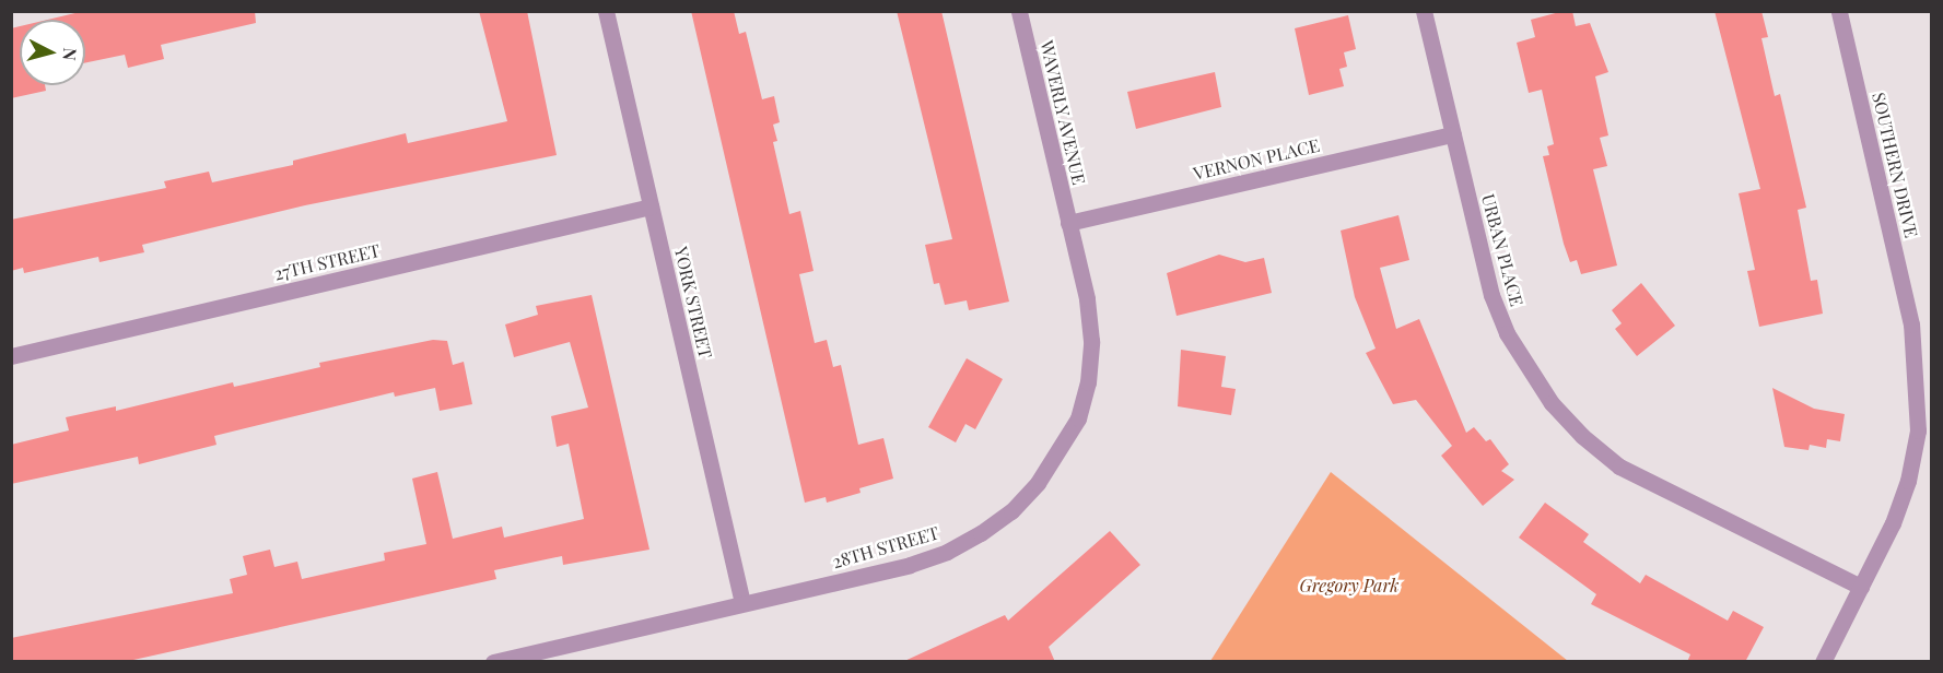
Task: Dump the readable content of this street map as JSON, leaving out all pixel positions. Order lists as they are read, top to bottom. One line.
{"streets":{"street":["WAVERLY AVENUE","VERNON PLACE","SOUTHERN DRIVE","URBAN PLACE","27TH STREET","YORK STREET","28TH STREET"]},"crossings":[["WAVERLY AVENUE","VERNON PLACE"],["WAVERLY AVENUE","28TH STREET"],["VERNON PLACE","URBAN PLACE"],["VERNON PLACE","28TH STREET"],["SOUTHERN DRIVE","URBAN PLACE"],["27TH STREET","YORK STREET"],["YORK STREET","28TH STREET"]],"parks":["Gregory Park"],"north":"right"}
